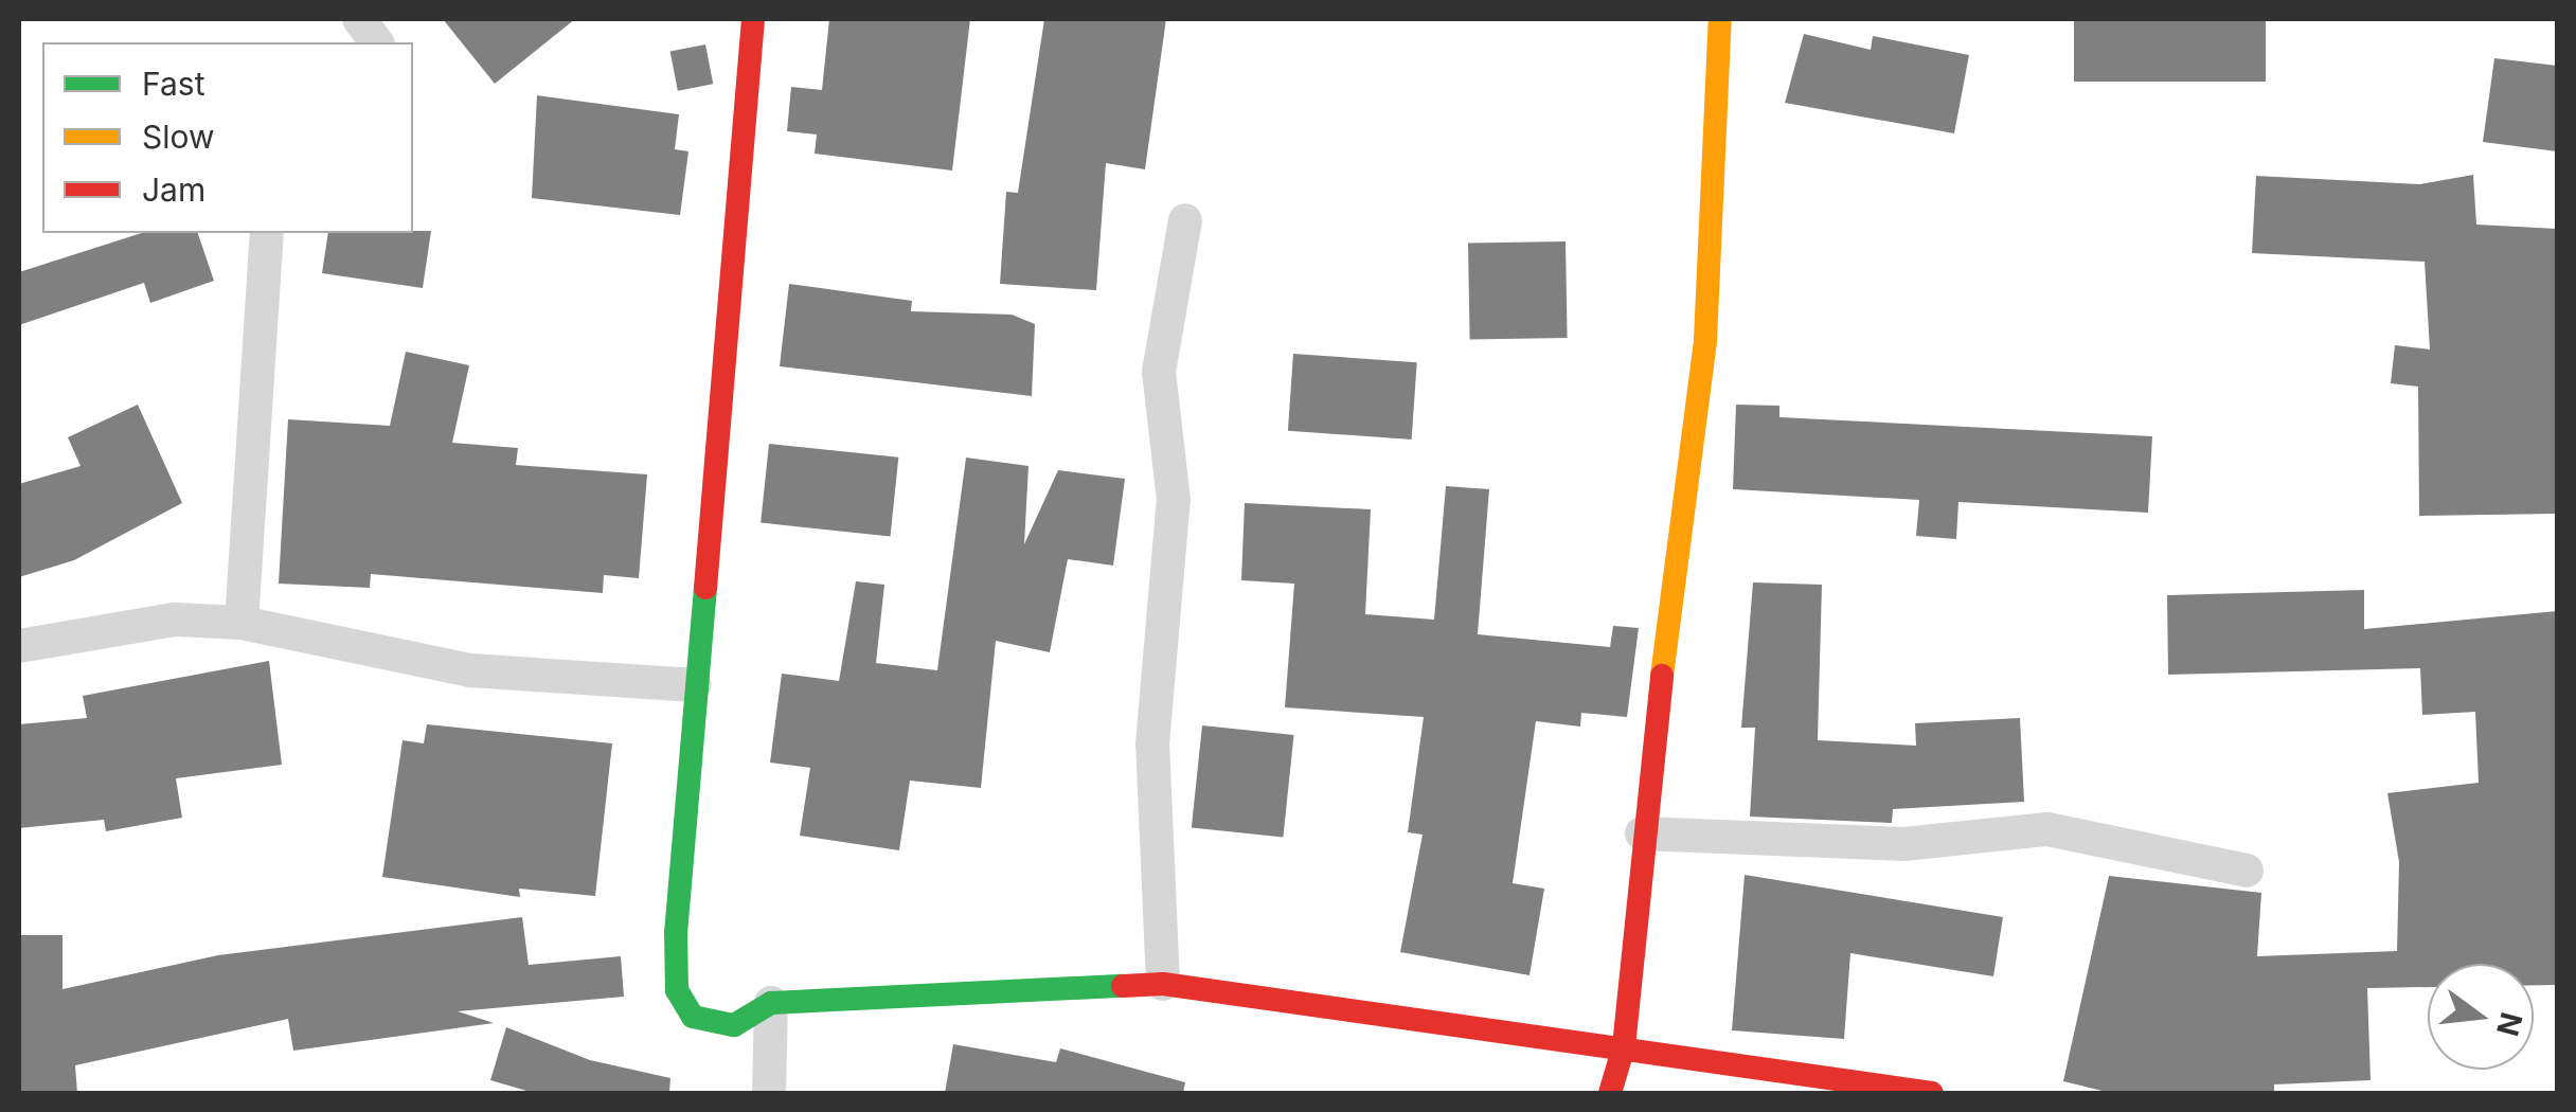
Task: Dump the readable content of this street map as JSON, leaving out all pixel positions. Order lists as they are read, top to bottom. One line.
{"legend":["Fast","Slow","Jam"],"north":"right"}
